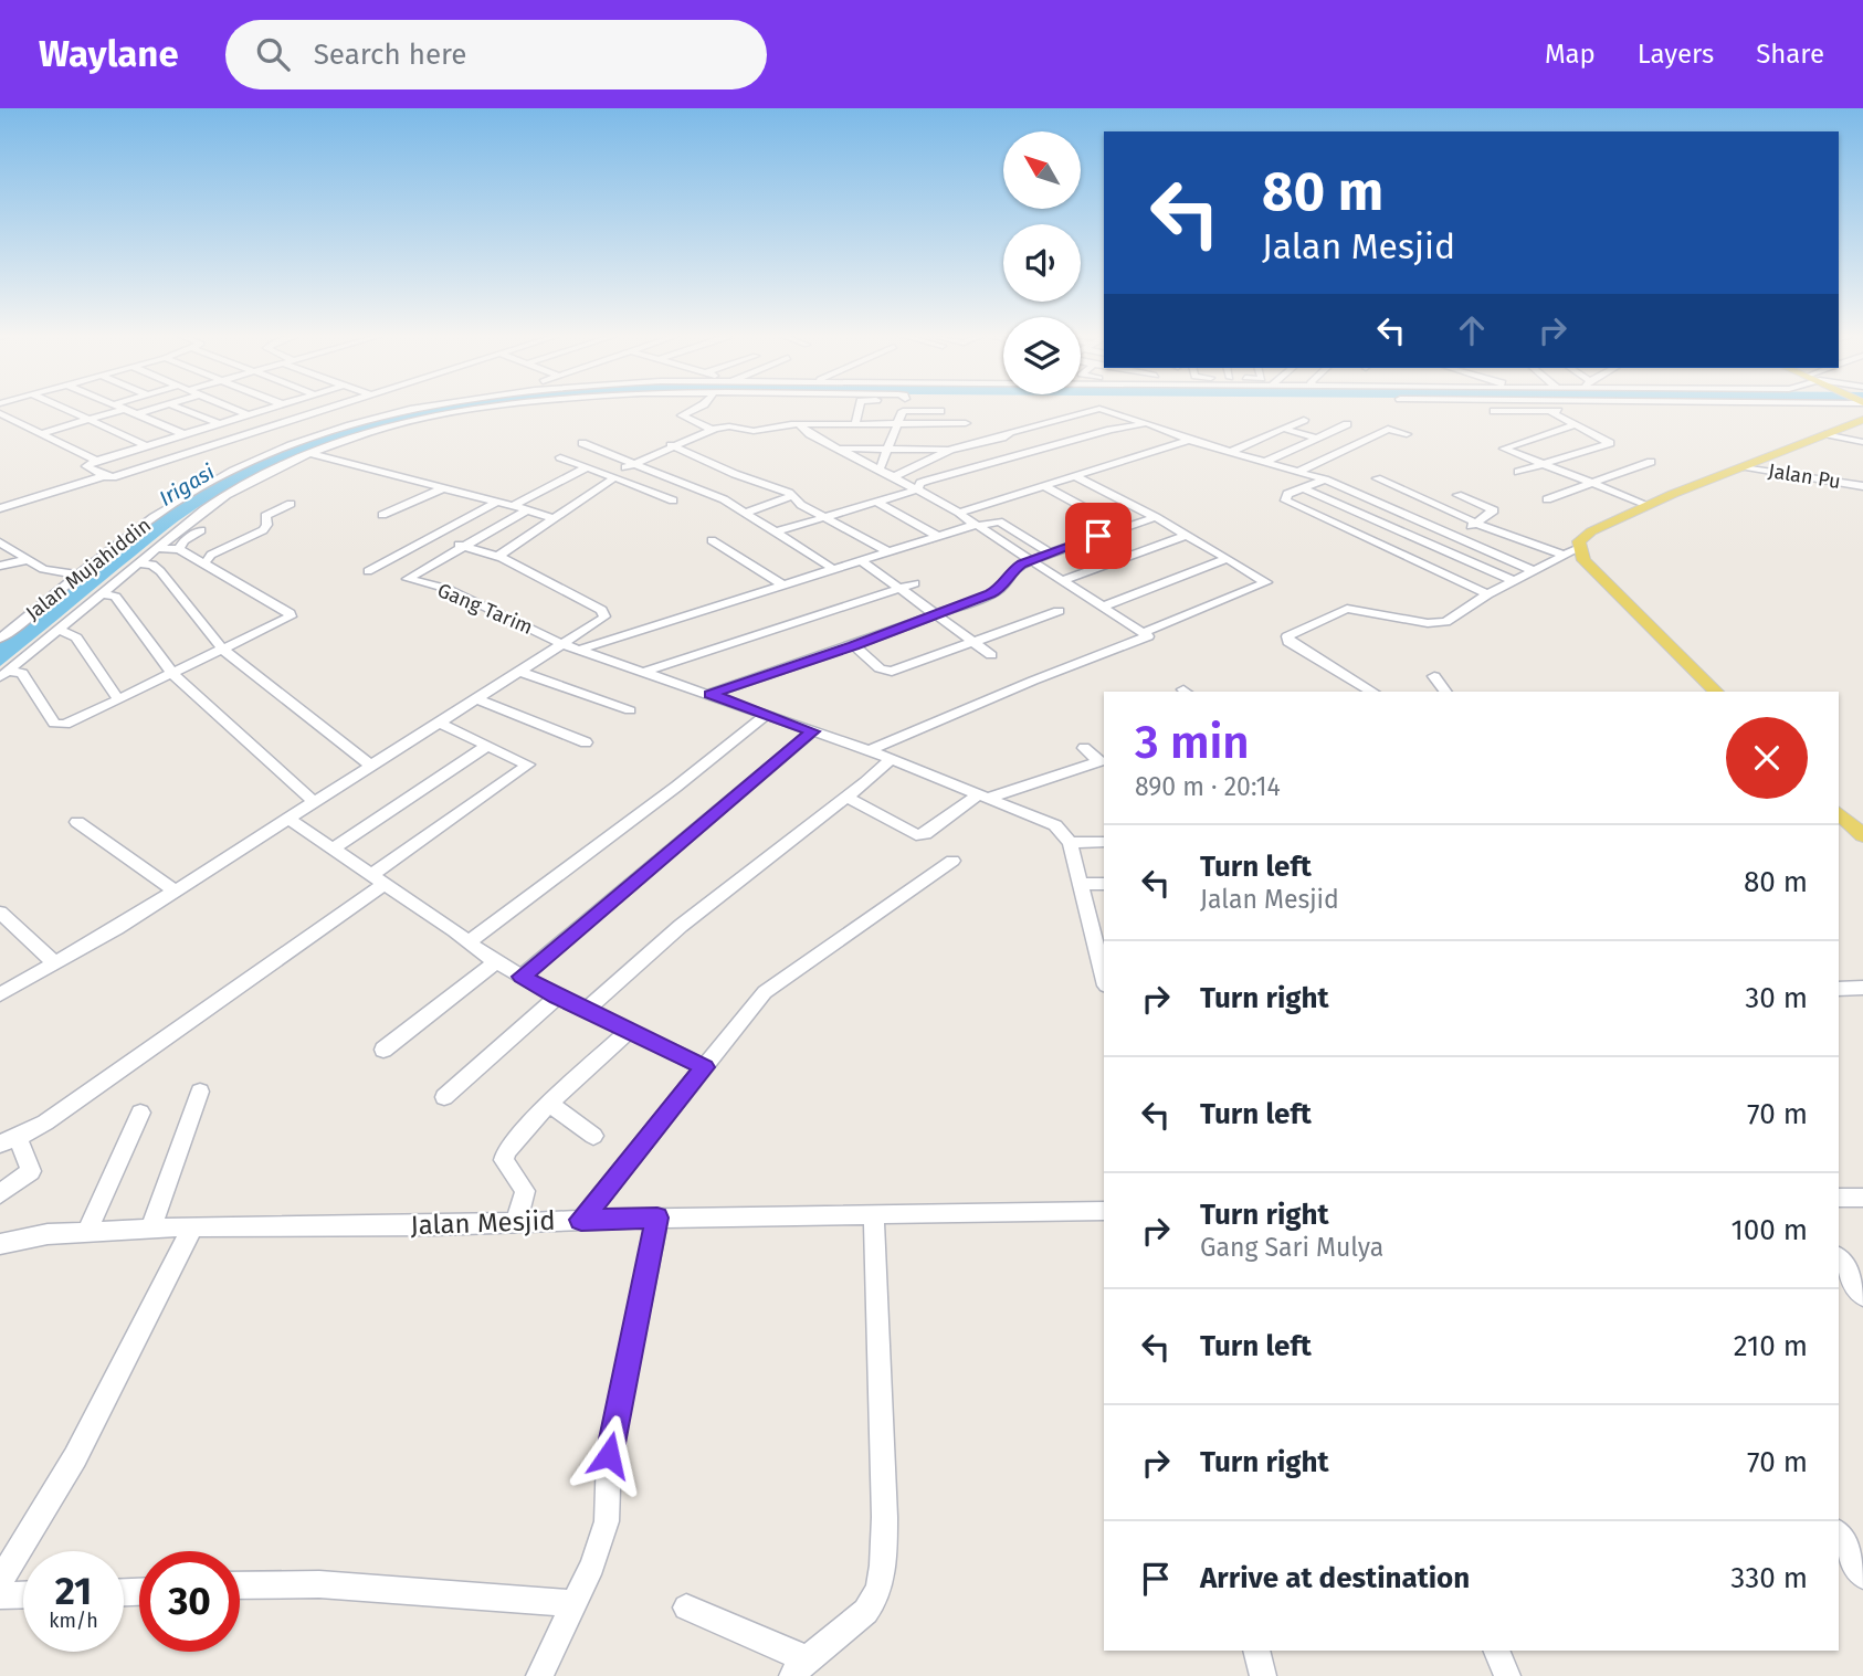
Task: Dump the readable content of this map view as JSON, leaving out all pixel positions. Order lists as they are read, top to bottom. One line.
{"streets":{"street":["Jalan Pu","Jalan Mujahiddin","Gang Tarim","Jalan Mesjid"]},"water":["Irigasi"],"north":"top left","page":{"header":"Waylane","search":"Search here","nav":["Map","Layers","Share"],"turn":["80 m","Jalan Mesjid"],"heading":["3 min","890 m · 20:14"],"list":[{"name":"Turn left","note":"Jalan Mesjid","value":"80 m"},{"name":"Turn right","value":"30 m"},{"name":"Turn left","value":"70 m"},{"name":"Turn right","note":"Gang Sari Mulya","value":"100 m"},{"name":"Turn left","value":"210 m"},{"name":"Turn right","value":"70 m"},{"name":"Arrive at destination","value":"330 m"}],"speed":"21 km/h","limit":"30"}}
